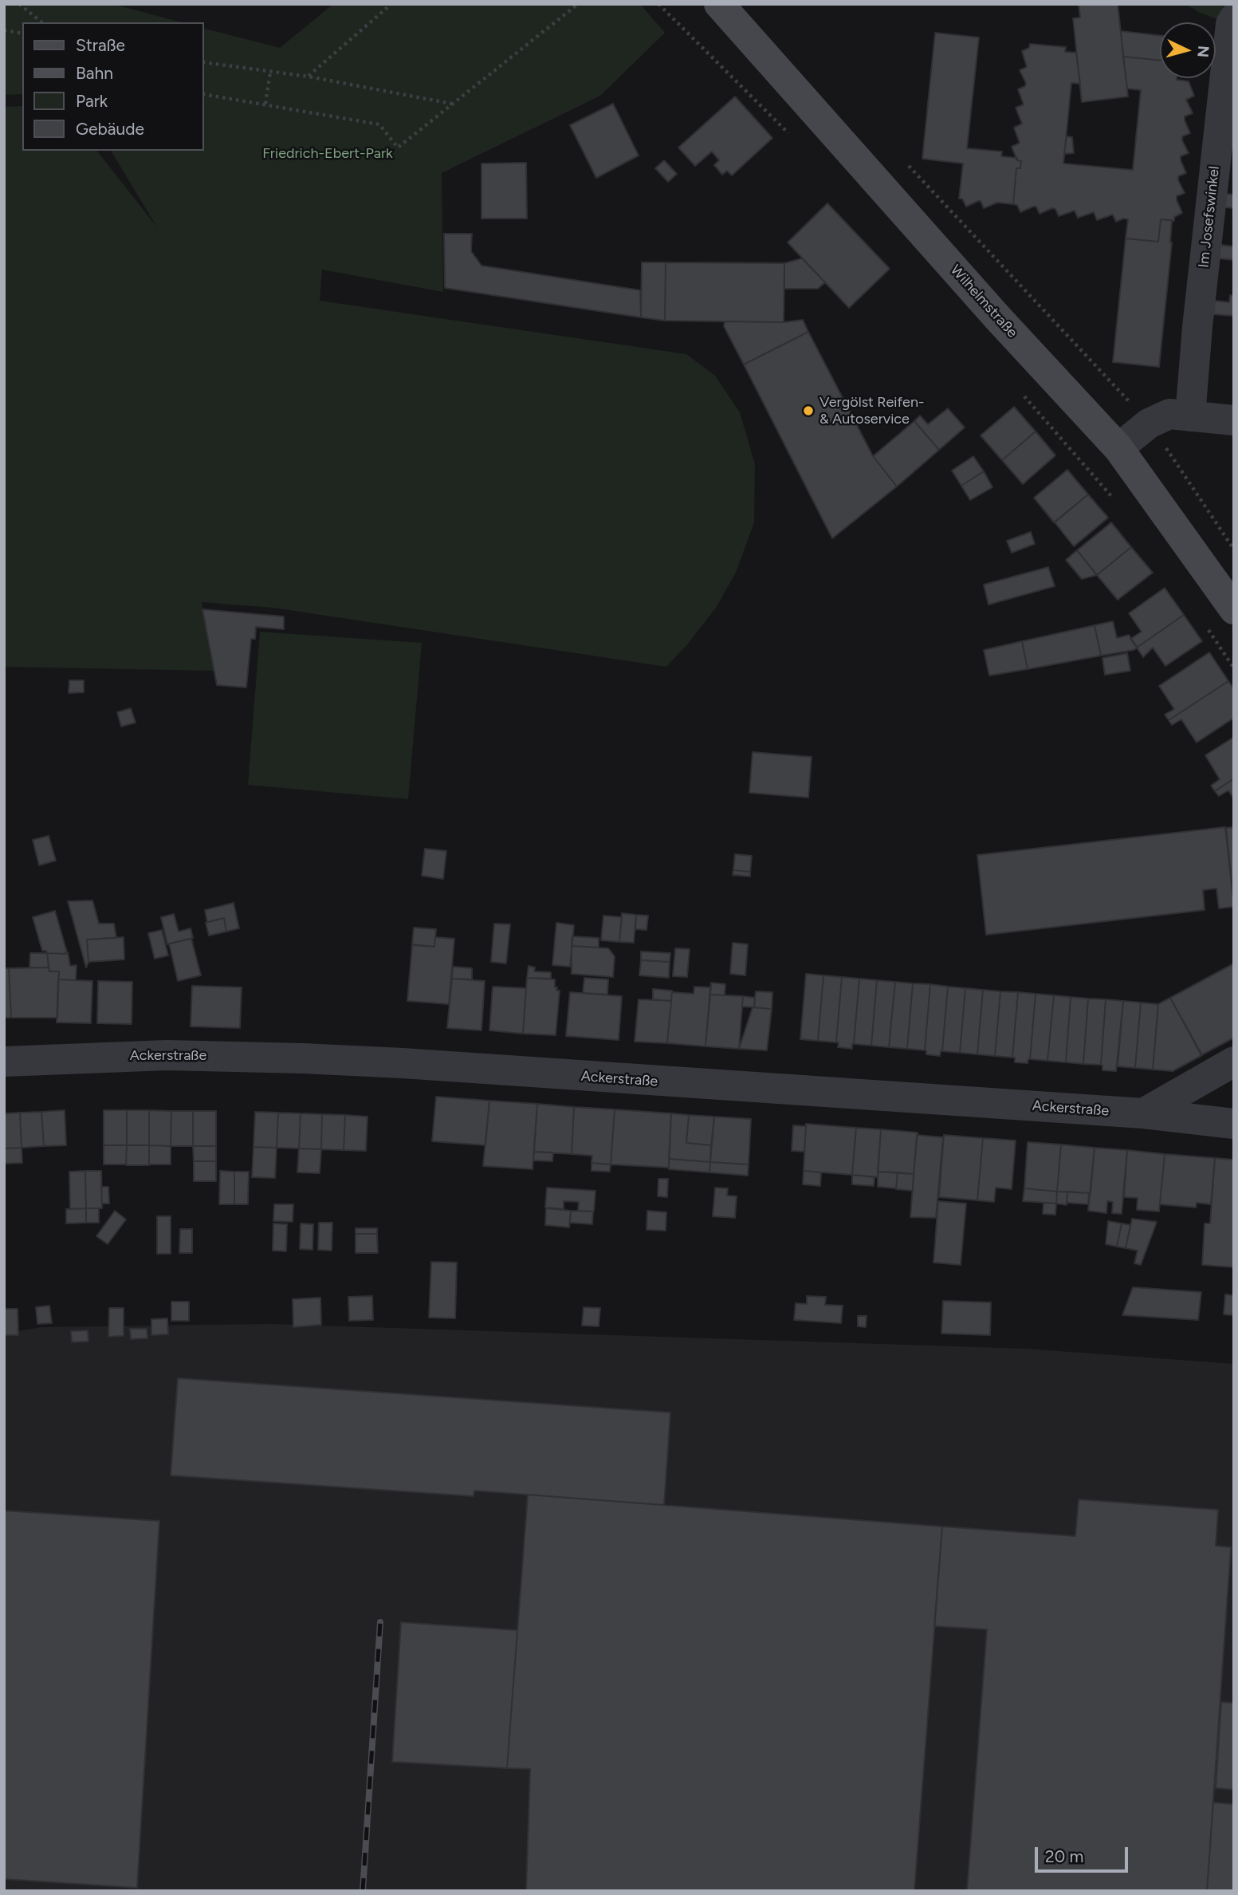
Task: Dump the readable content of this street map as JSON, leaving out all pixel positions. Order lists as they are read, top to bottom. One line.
{"streets":{"main road":["Wilhelmstraße"],"street":["Im Josefswinkel","Ackerstraße"]},"parks":["Friedrich-Ebert-Park"],"places":["Vergölst Reifen- & Autoservice"],"legend":["Straße","Bahn","Park","Gebäude"],"scale_bar":"20 m","north":"right"}
